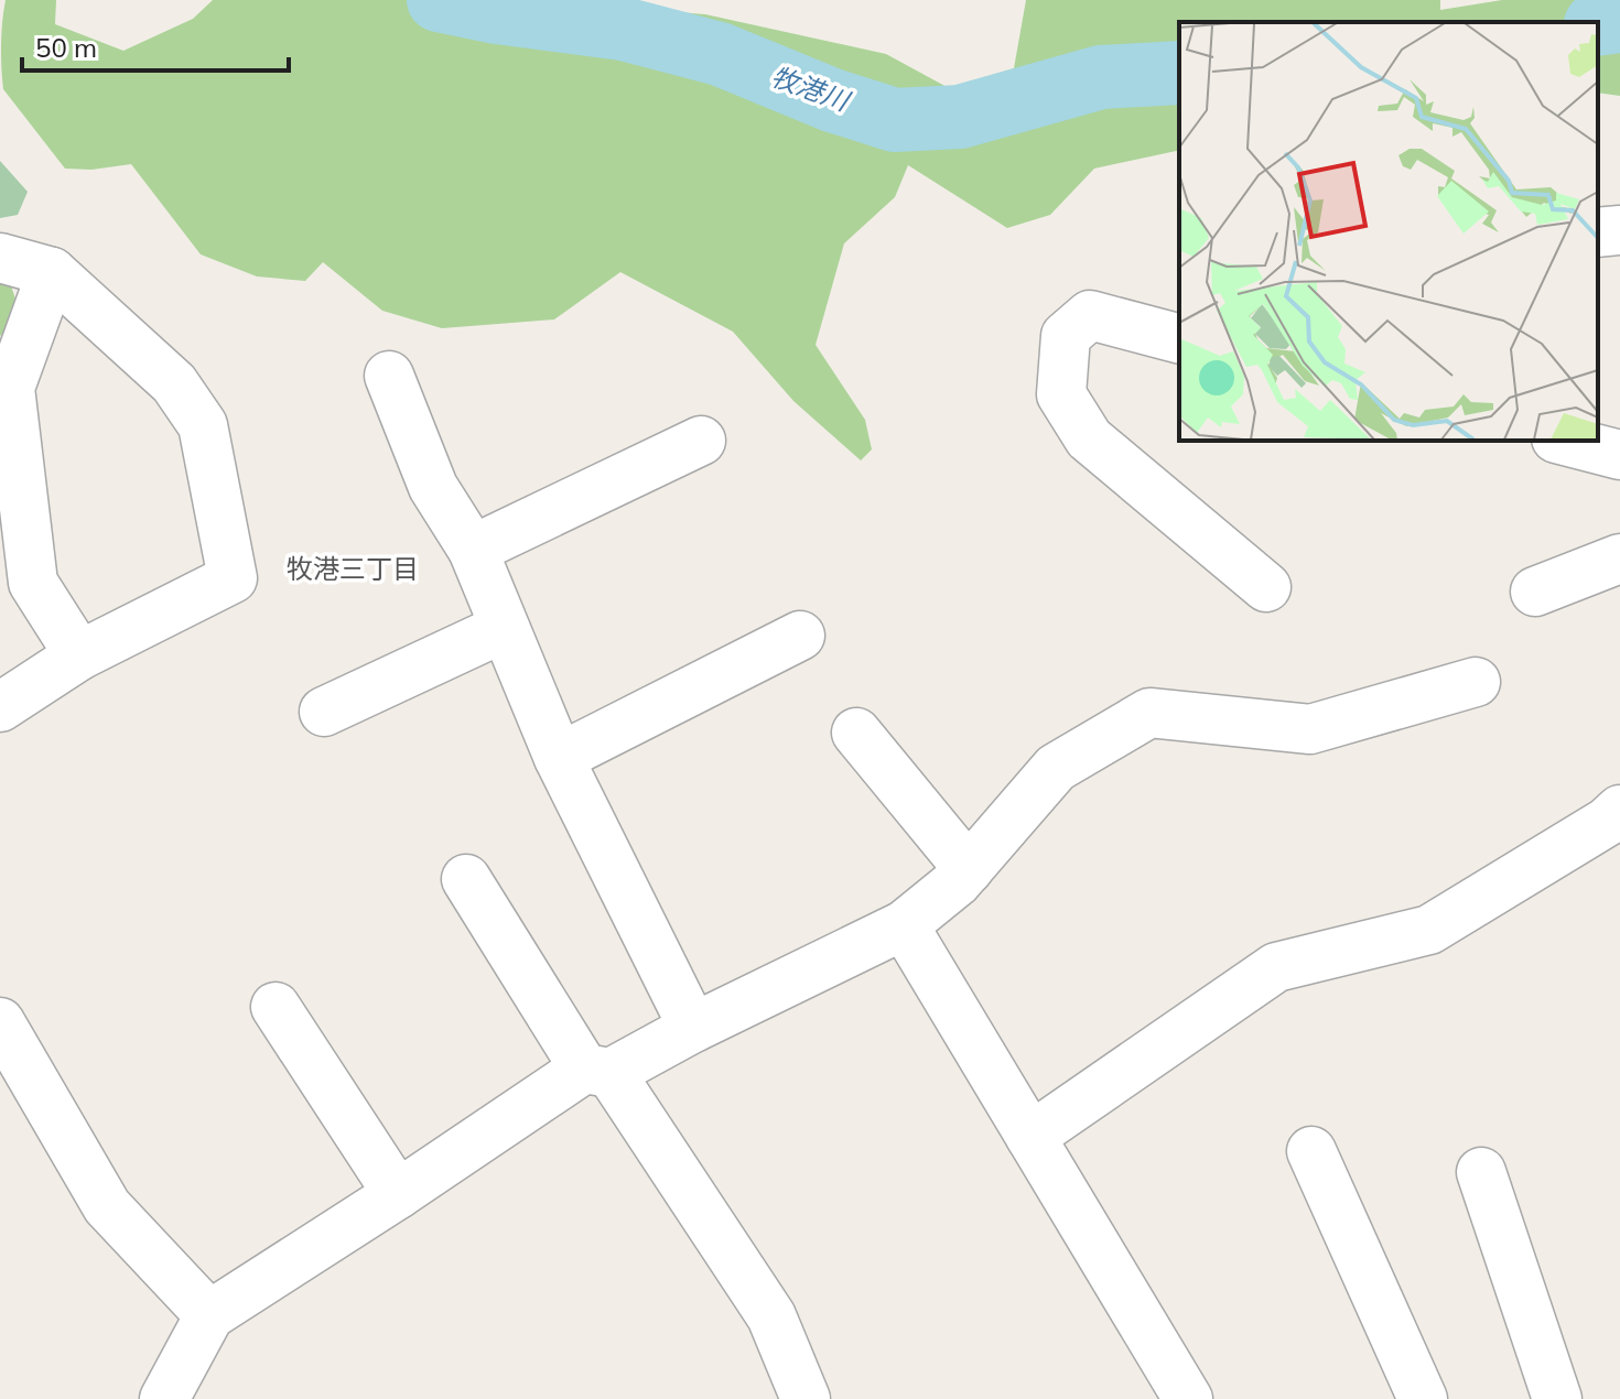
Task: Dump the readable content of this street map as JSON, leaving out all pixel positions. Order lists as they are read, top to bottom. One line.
{"districts":["牧港三丁目"],"water":["牧港川"],"scale_bar":"50 m"}
